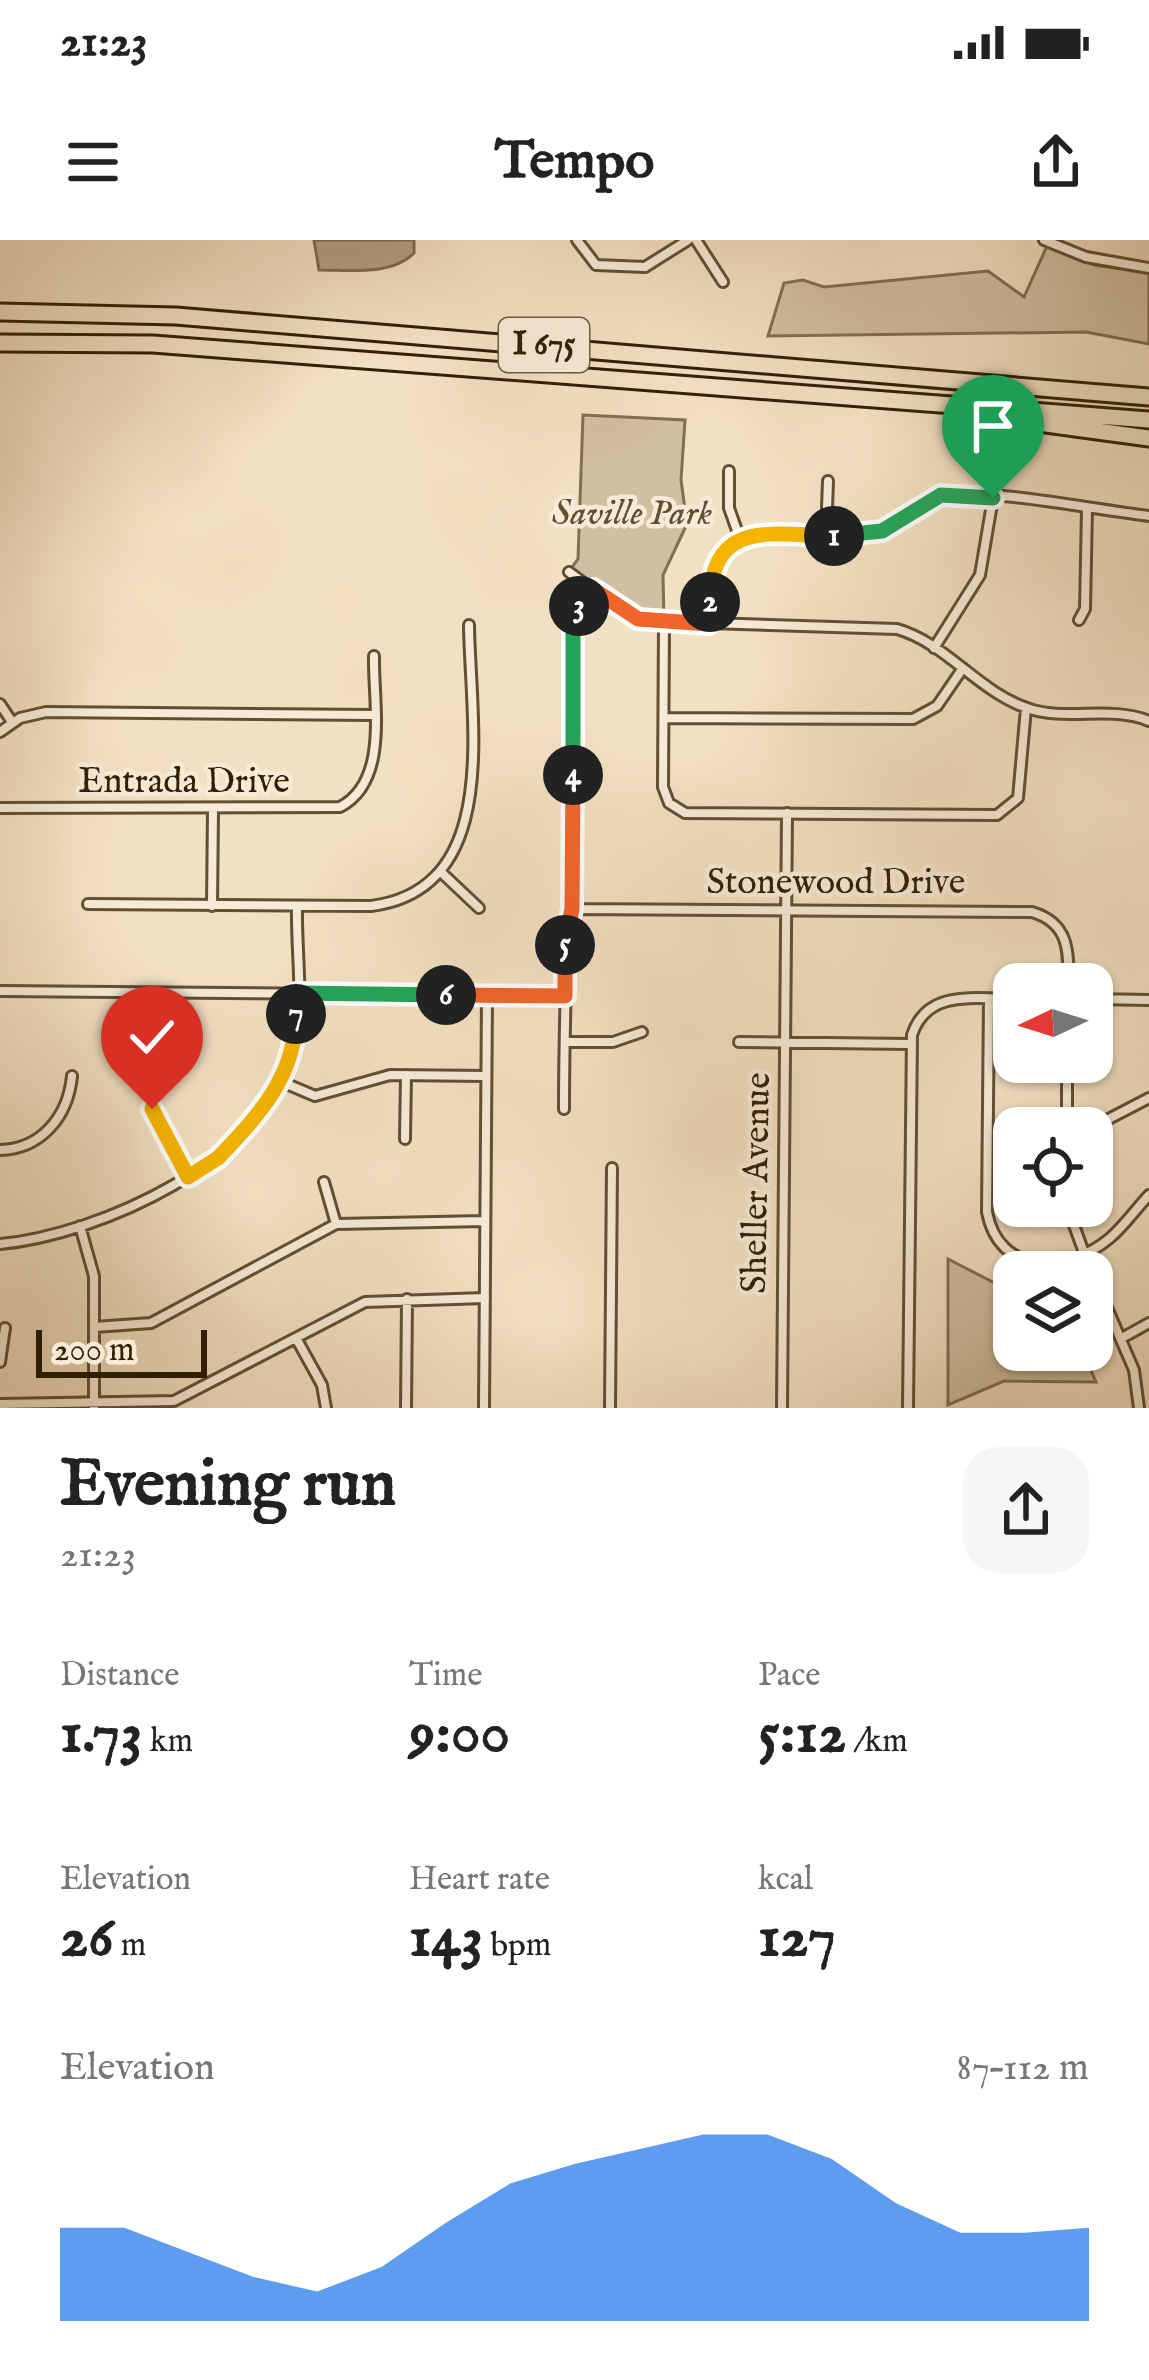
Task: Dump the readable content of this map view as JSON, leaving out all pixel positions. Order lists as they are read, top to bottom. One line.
{"streets":{"highway":["I 675"],"street":["Entrada Drive","Stonewood Drive","Sheller Avenue"]},"crossings":[["Stonewood Drive","Sheller Avenue"]],"parks":["Saville Park"],"scale_bar":"200 m","north":"left","page":{"status":"21:23","header":"Tempo","pins":["1","2","3","4","5","6","7"],"scale":"200 m","heading":["Evening run","21:23"],"stats":[["Distance","1.73 km"],["Time","9:00"],["Pace","5:12 /km"],["Elevation","26 m"],["Heart rate","143 bpm"],["kcal","127"]],"chart":["Elevation","87–112 m"]}}
